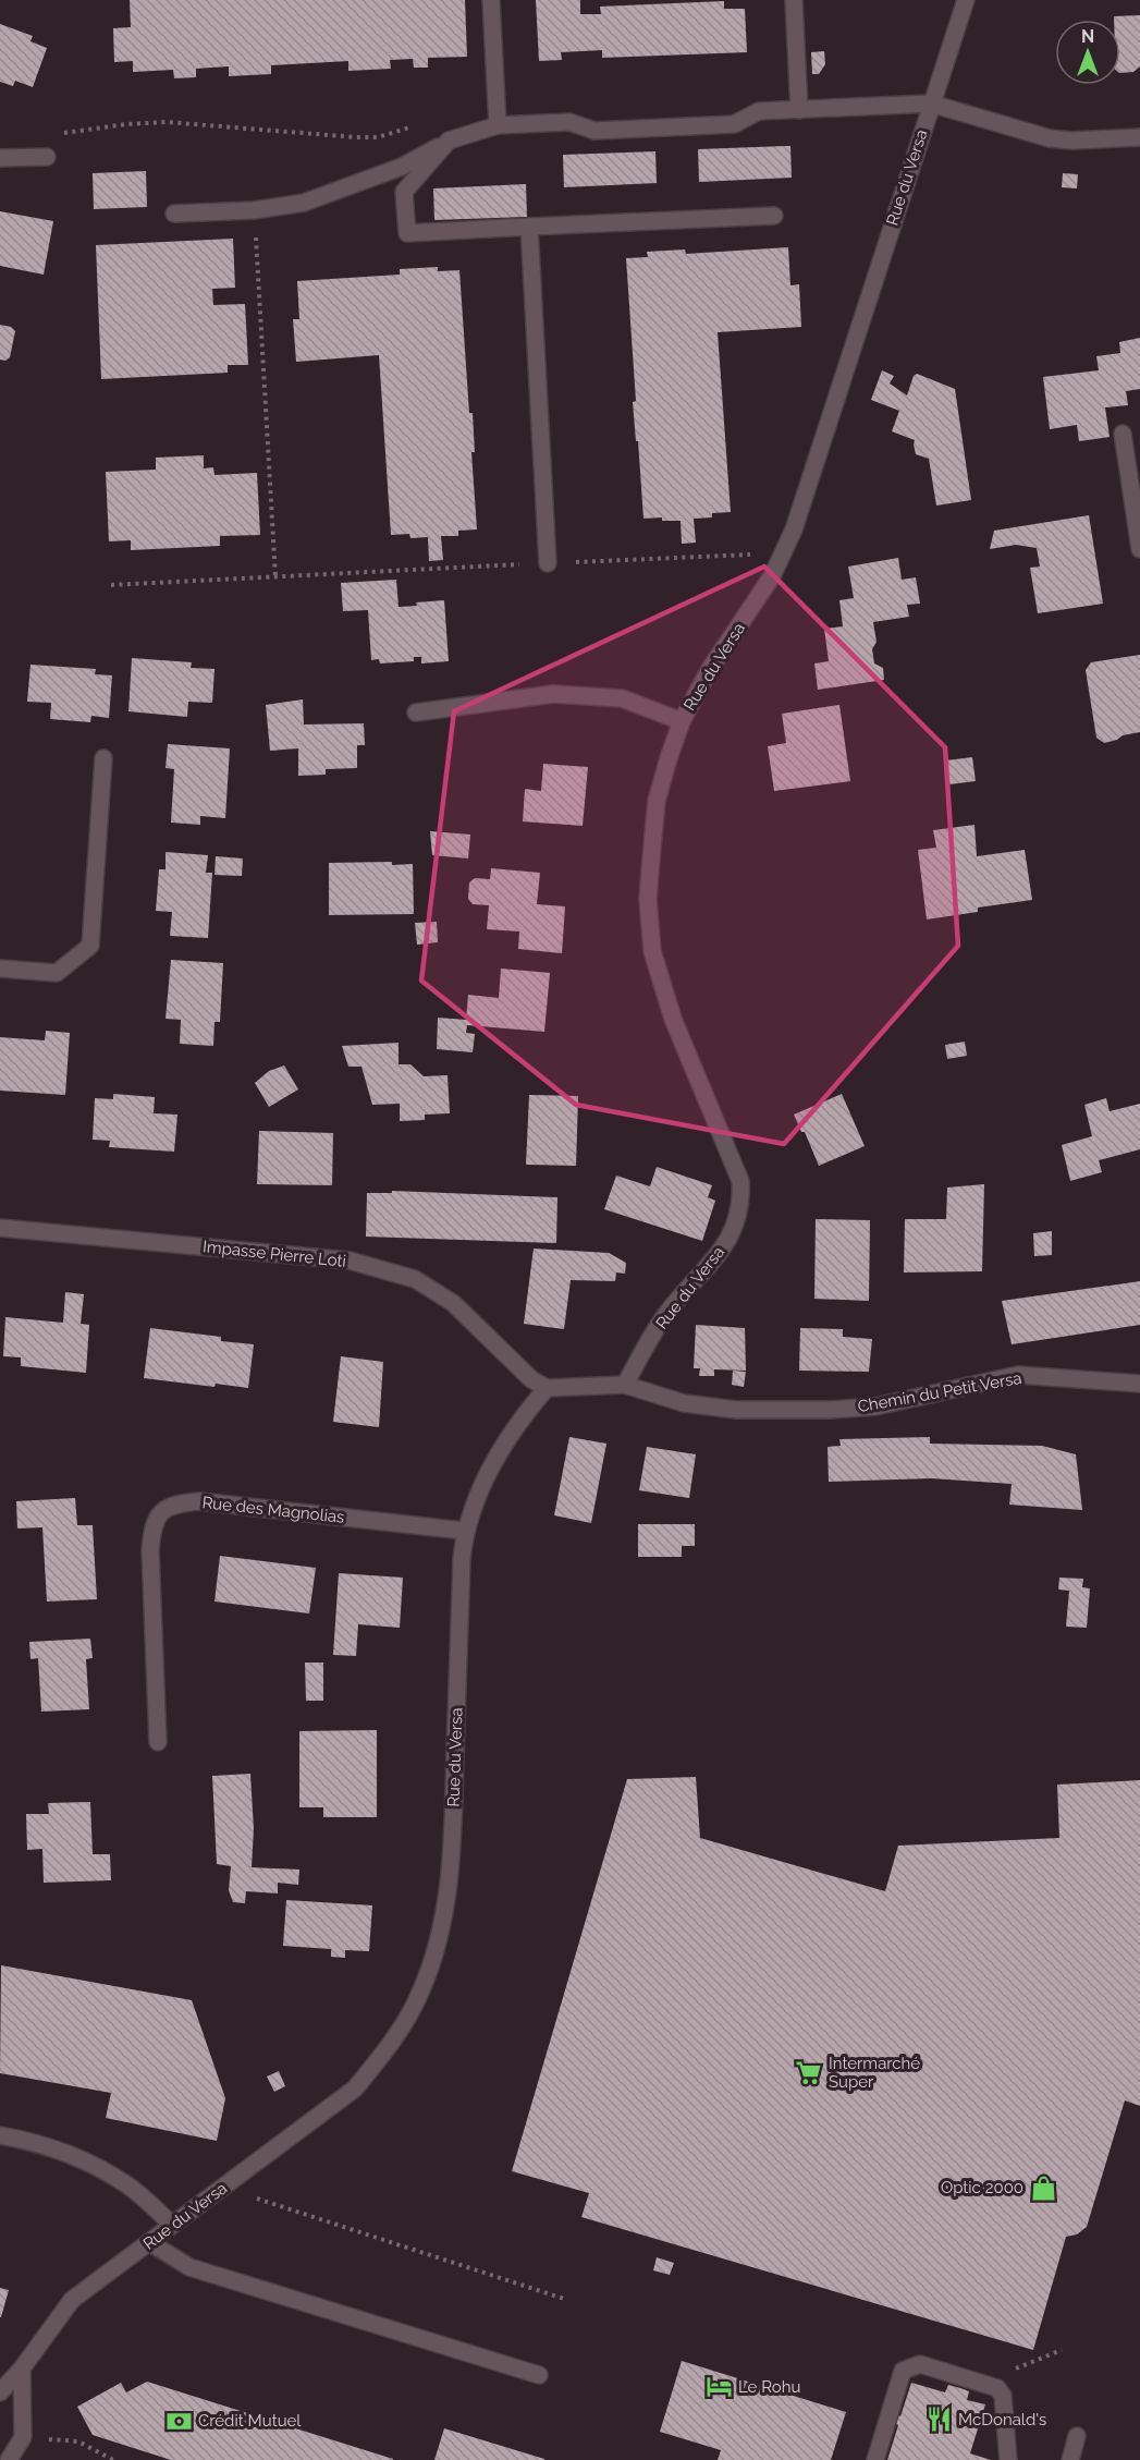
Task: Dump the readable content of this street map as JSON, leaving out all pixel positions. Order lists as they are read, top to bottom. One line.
{"streets":{"street":["Rue du Versa","Impasse Pierre Loti","Chemin du Petit Versa","Rue des Magnolias"]},"crossings":[["Rue du Versa","Impasse Pierre Loti"],["Rue du Versa","Chemin du Petit Versa"],["Rue du Versa","Rue des Magnolias"]],"places":{"supermarket":["Intermarché Super"],"shop":["Optic 2000"],"hotel":["Le Rohu"],"restaurant":["McDonald's"],"bank":["Crédit Mutuel"]},"north":"top"}
